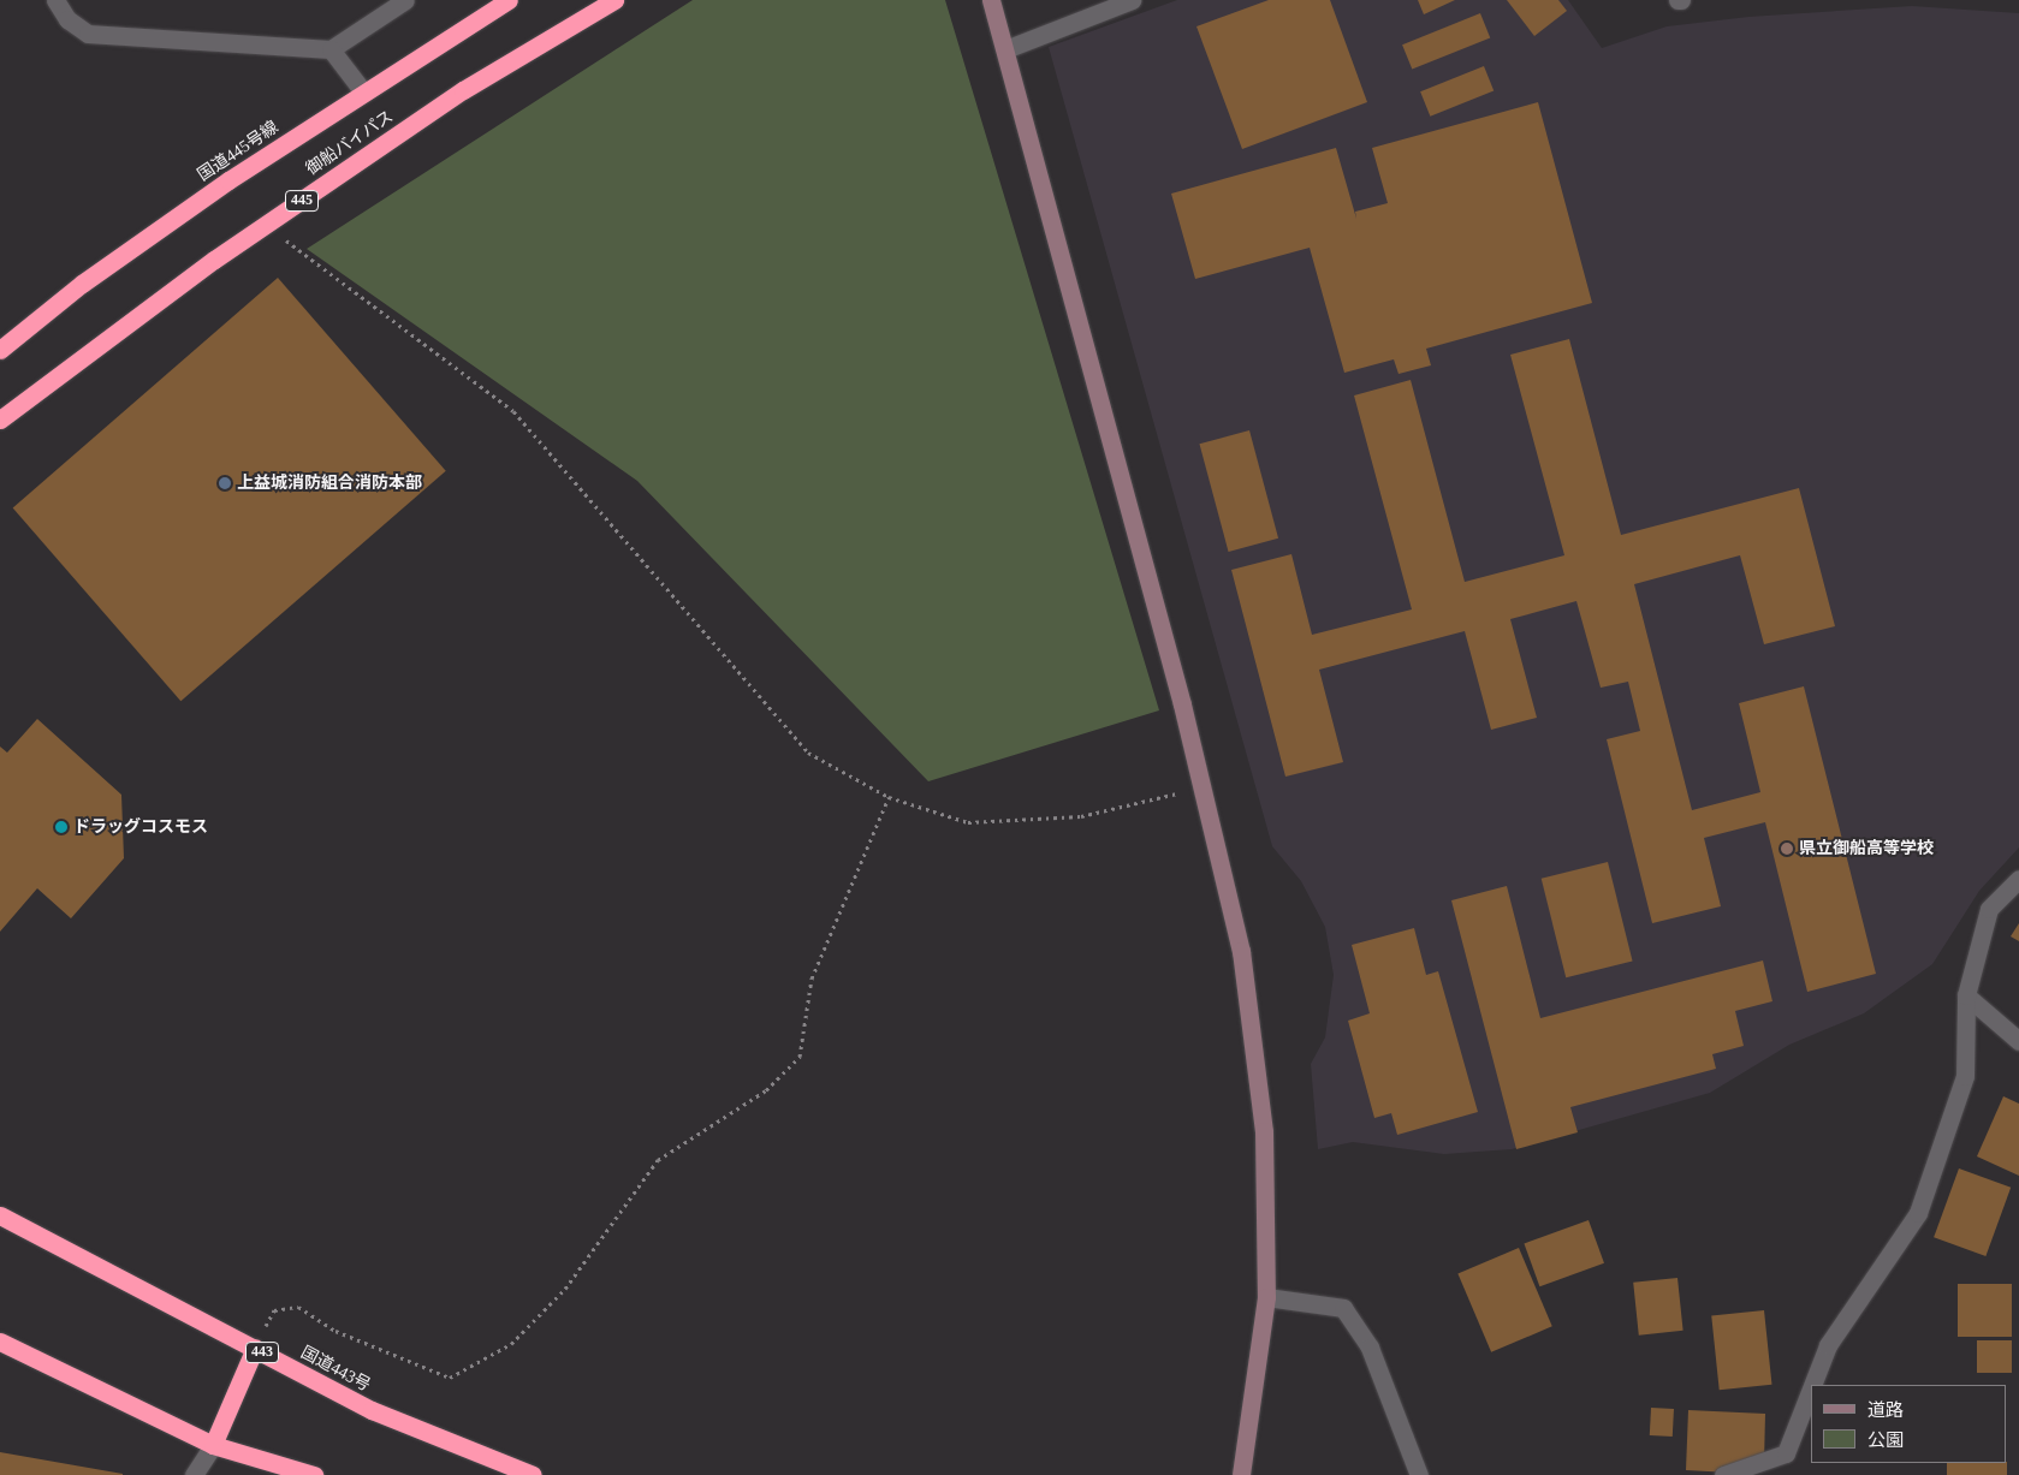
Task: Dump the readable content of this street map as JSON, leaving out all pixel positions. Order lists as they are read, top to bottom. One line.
{"streets":{"highway":["御船バイパス","国道445号線","445","443","国道443号"]},"places":["上益城消防組合消防本部","ドラッグコスモス","県立御船高等学校"],"legend":["道路","公園"]}
